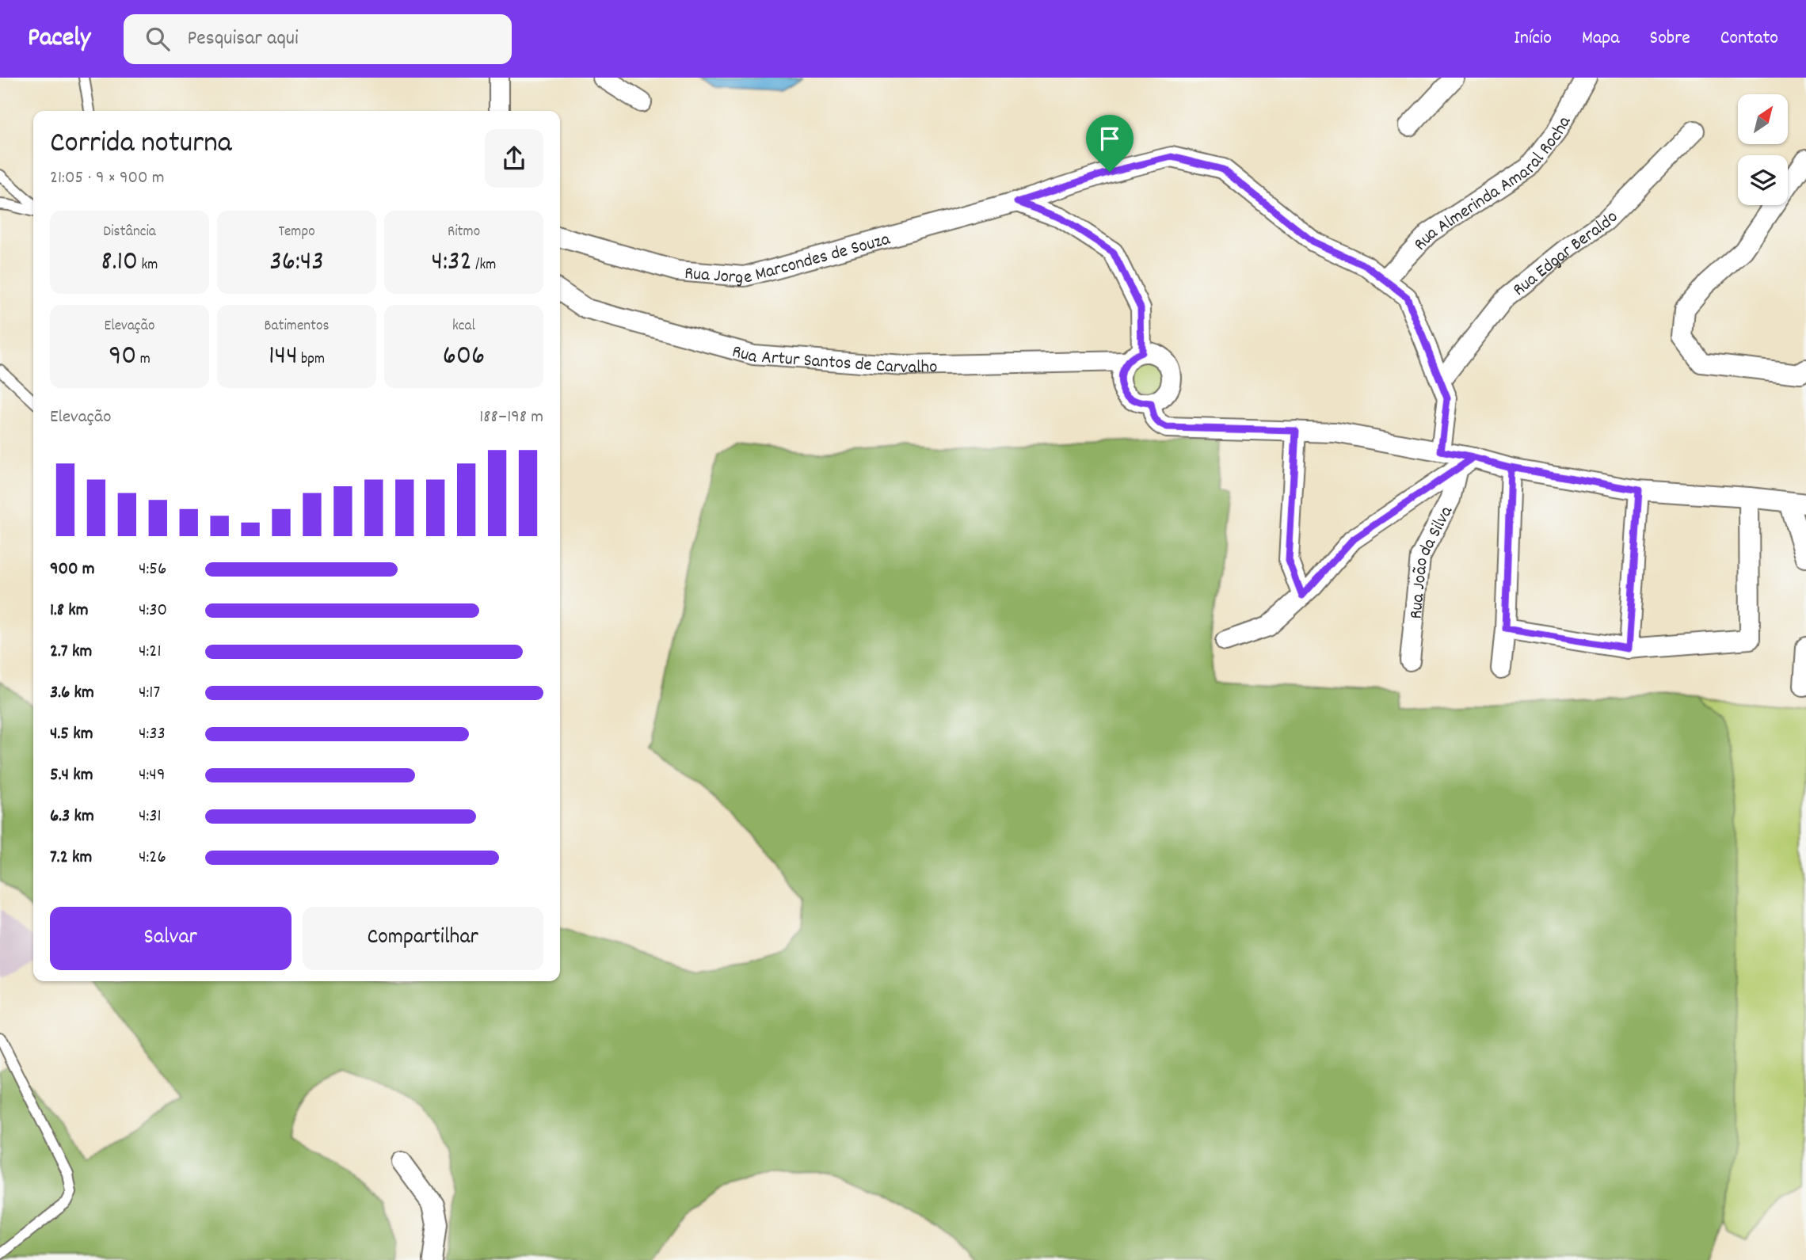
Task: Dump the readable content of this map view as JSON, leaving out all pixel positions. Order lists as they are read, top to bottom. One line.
{"streets":{"street":["Rua Almerinda Amaral Rocha","Rua Edgar Beraldo","Rua Jorge Marcondes de Souza","Rua Artur Santos de Carvalho","Rua João da Silva"]},"crossings":[["Rua Almerinda Amaral Rocha","Rua Jorge Marcondes de Souza"],["Rua Edgar Beraldo","Rua Jorge Marcondes de Souza"]],"north":"top right","page":{"header":"Pacely","search":"Pesquisar aqui","nav":["Início","Mapa","Sobre","Contato"],"heading":["Corrida noturna","21:05 · 9 × 900 m"],"stats":[["Distância","8.10 km"],["Tempo","36:43"],["Ritmo","4:32 /km"],["Elevação","90 m"],["Batimentos","144 bpm"],["kcal","606"]],"chart":["Elevação","188–198 m"],"list":[{"name":"900 m","note":"4:56"},{"name":"1.8 km","note":"4:30"},{"name":"2.7 km","note":"4:21"},{"name":"3.6 km","note":"4:17"},{"name":"4.5 km","note":"4:33"},{"name":"5.4 km","note":"4:49"},{"name":"6.3 km","note":"4:31"},{"name":"7.2 km","note":"4:26"}],"buttons":["Salvar","Compartilhar"]}}
